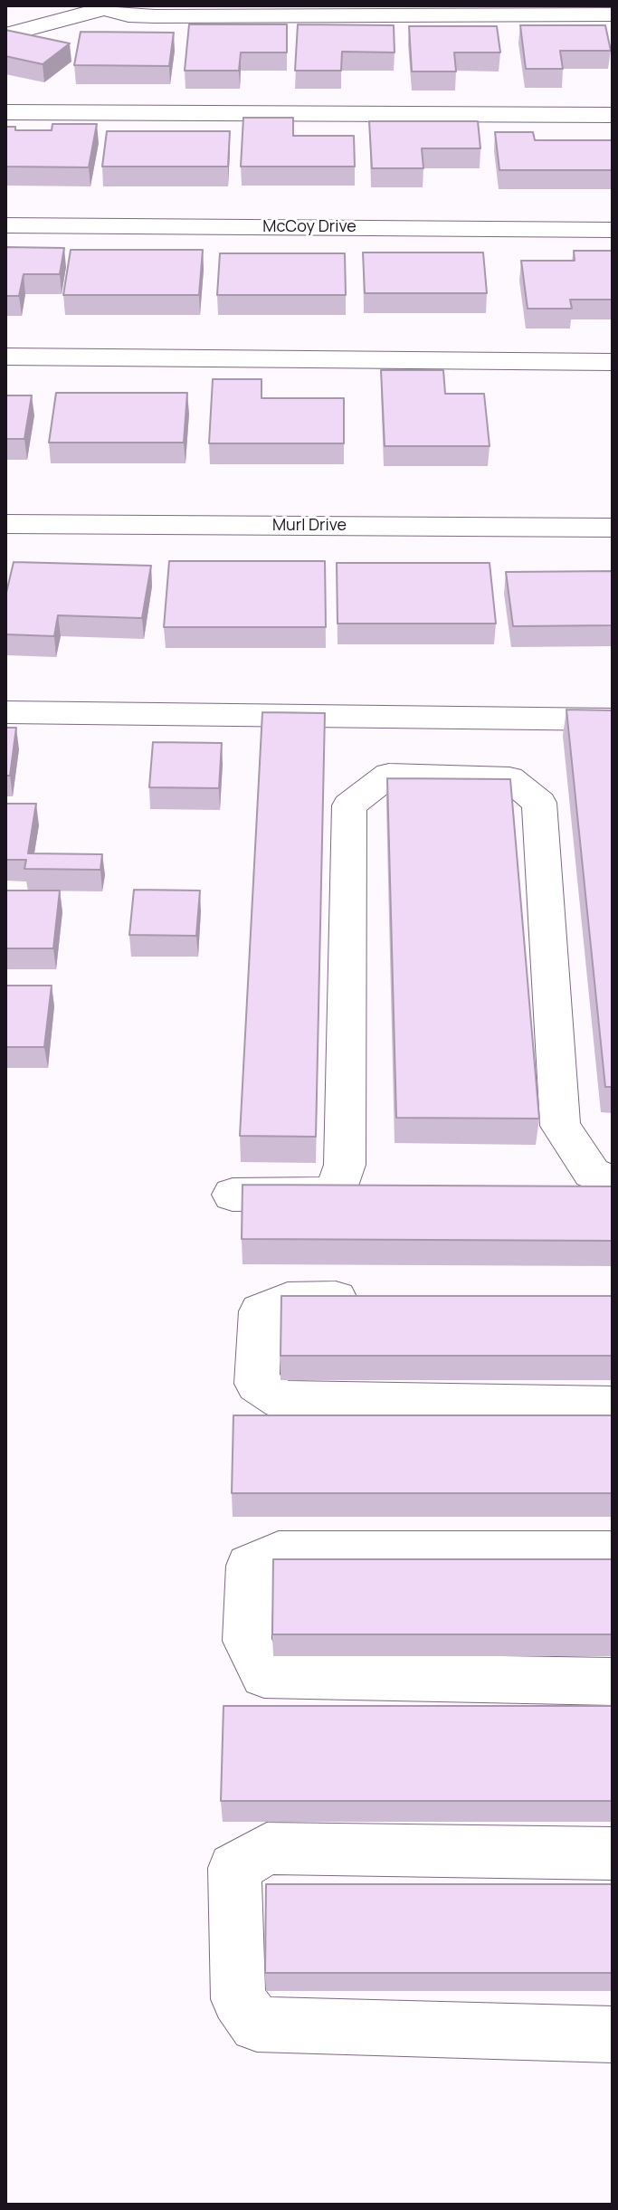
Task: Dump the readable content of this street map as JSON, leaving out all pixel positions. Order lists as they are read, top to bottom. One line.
{"streets":{"street":["McCoy Drive","Murl Drive"]}}
